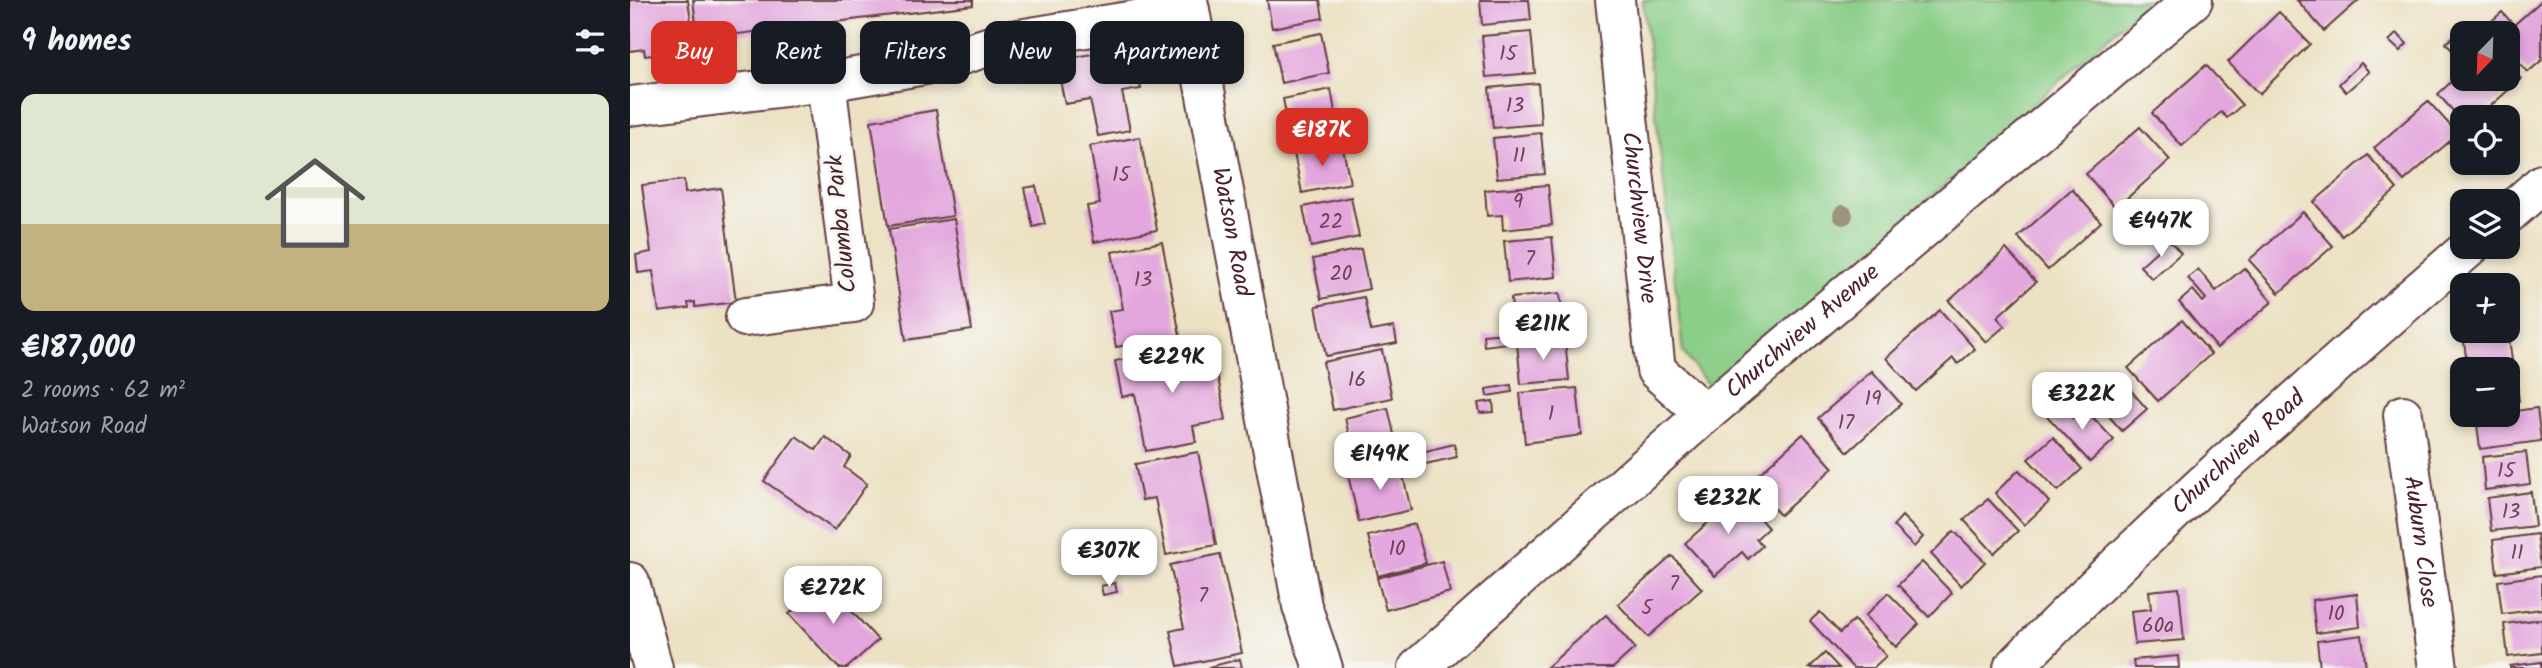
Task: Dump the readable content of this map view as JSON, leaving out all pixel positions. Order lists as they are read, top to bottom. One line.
{"streets":{"street":["Churchview Drive","Columba Park","Watson Road","Churchview Avenue","Churchview Road","Auburn Close"]},"crossings":[["Churchview Drive","Churchview Avenue"]],"house_numbers":["15","13","11","15","9","22","7","20","13","16","19","1","17","15","13","10","11","7","7","5","10","60a"],"north":"bottom left","page":{"heading":"9 homes","map_buttons":["+","−"],"chip":["Buy","Rent","Filters","New","Apartment"],"list":[{"name":"€187,000","note":"2 rooms · 62 m² · Watson Road"}],"price":["€187K","€447K","€211K","€229K","€322K","€149K","€232K","€307K","€272K"]}}
